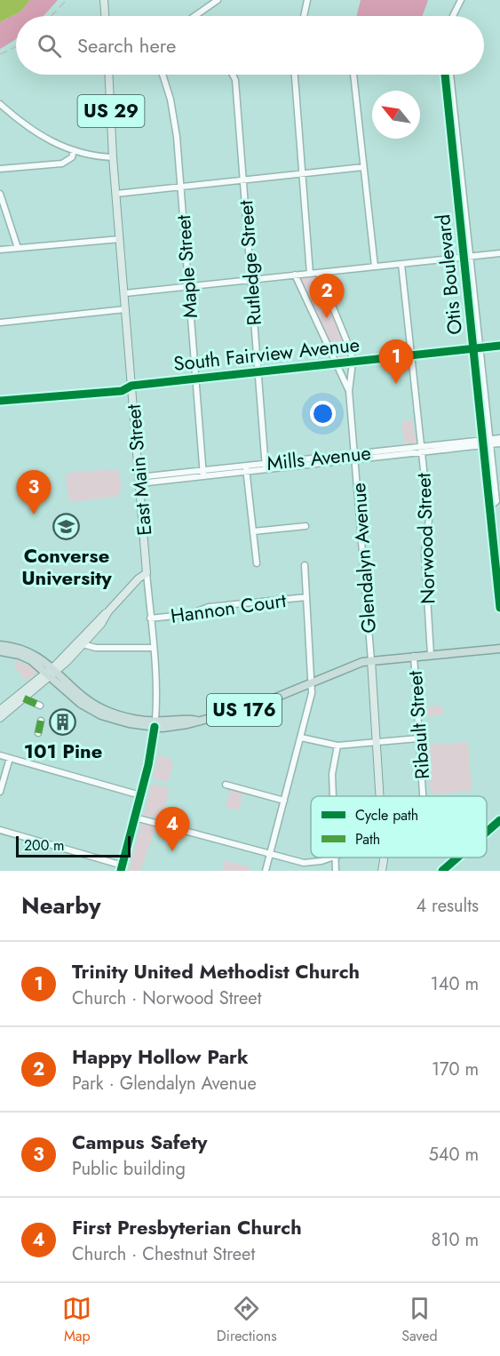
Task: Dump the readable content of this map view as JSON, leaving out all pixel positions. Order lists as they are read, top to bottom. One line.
{"streets":{"highway":["US 176"],"main road":["US 29","East Main Street"],"street":["Rutledge Street","Maple Street","Otis Boulevard","South Fairview Avenue","Mills Avenue","Norwood Street","Glendalyn Avenue","Hannon Court","Ribault Street"]},"crossings":[["Rutledge Street","South Fairview Avenue"],["Rutledge Street","Mills Avenue"],["Maple Street","South Fairview Avenue"],["Maple Street","Mills Avenue"],["Otis Boulevard","South Fairview Avenue"],["Otis Boulevard","Mills Avenue"],["South Fairview Avenue","East Main Street"],["South Fairview Avenue","Norwood Street"],["South Fairview Avenue","Glendalyn Avenue"],["Mills Avenue","East Main Street"],["Mills Avenue","Norwood Street"],["Mills Avenue","Glendalyn Avenue"],["East Main Street","Hannon Court"],["East Main Street","US 176"],["Norwood Street","US 176"],["Glendalyn Avenue","US 176"],["US 176","Ribault Street"]],"places":{"school or university":["Converse University"],"building":["101 Pine"]},"legend":["Cycle path","Path"],"scale_bar":"200 m","north":"top left","page":{"search":"Search here","pins":["2","1","3","4"],"scale":"200 m","heading":["Nearby","4 results"],"list":[{"mark":"1","name":"Trinity United Methodist Church","note":"Church · Norwood Street","value":"140 m"},{"mark":"2","name":"Happy Hollow Park","note":"Park · Glendalyn Avenue","value":"170 m"},{"mark":"3","name":"Campus Safety","note":"Public building","value":"540 m"},{"mark":"4","name":"First Presbyterian Church","note":"Church · Chestnut Street","value":"810 m"}],"nav":["Map","Directions","Saved"]}}
